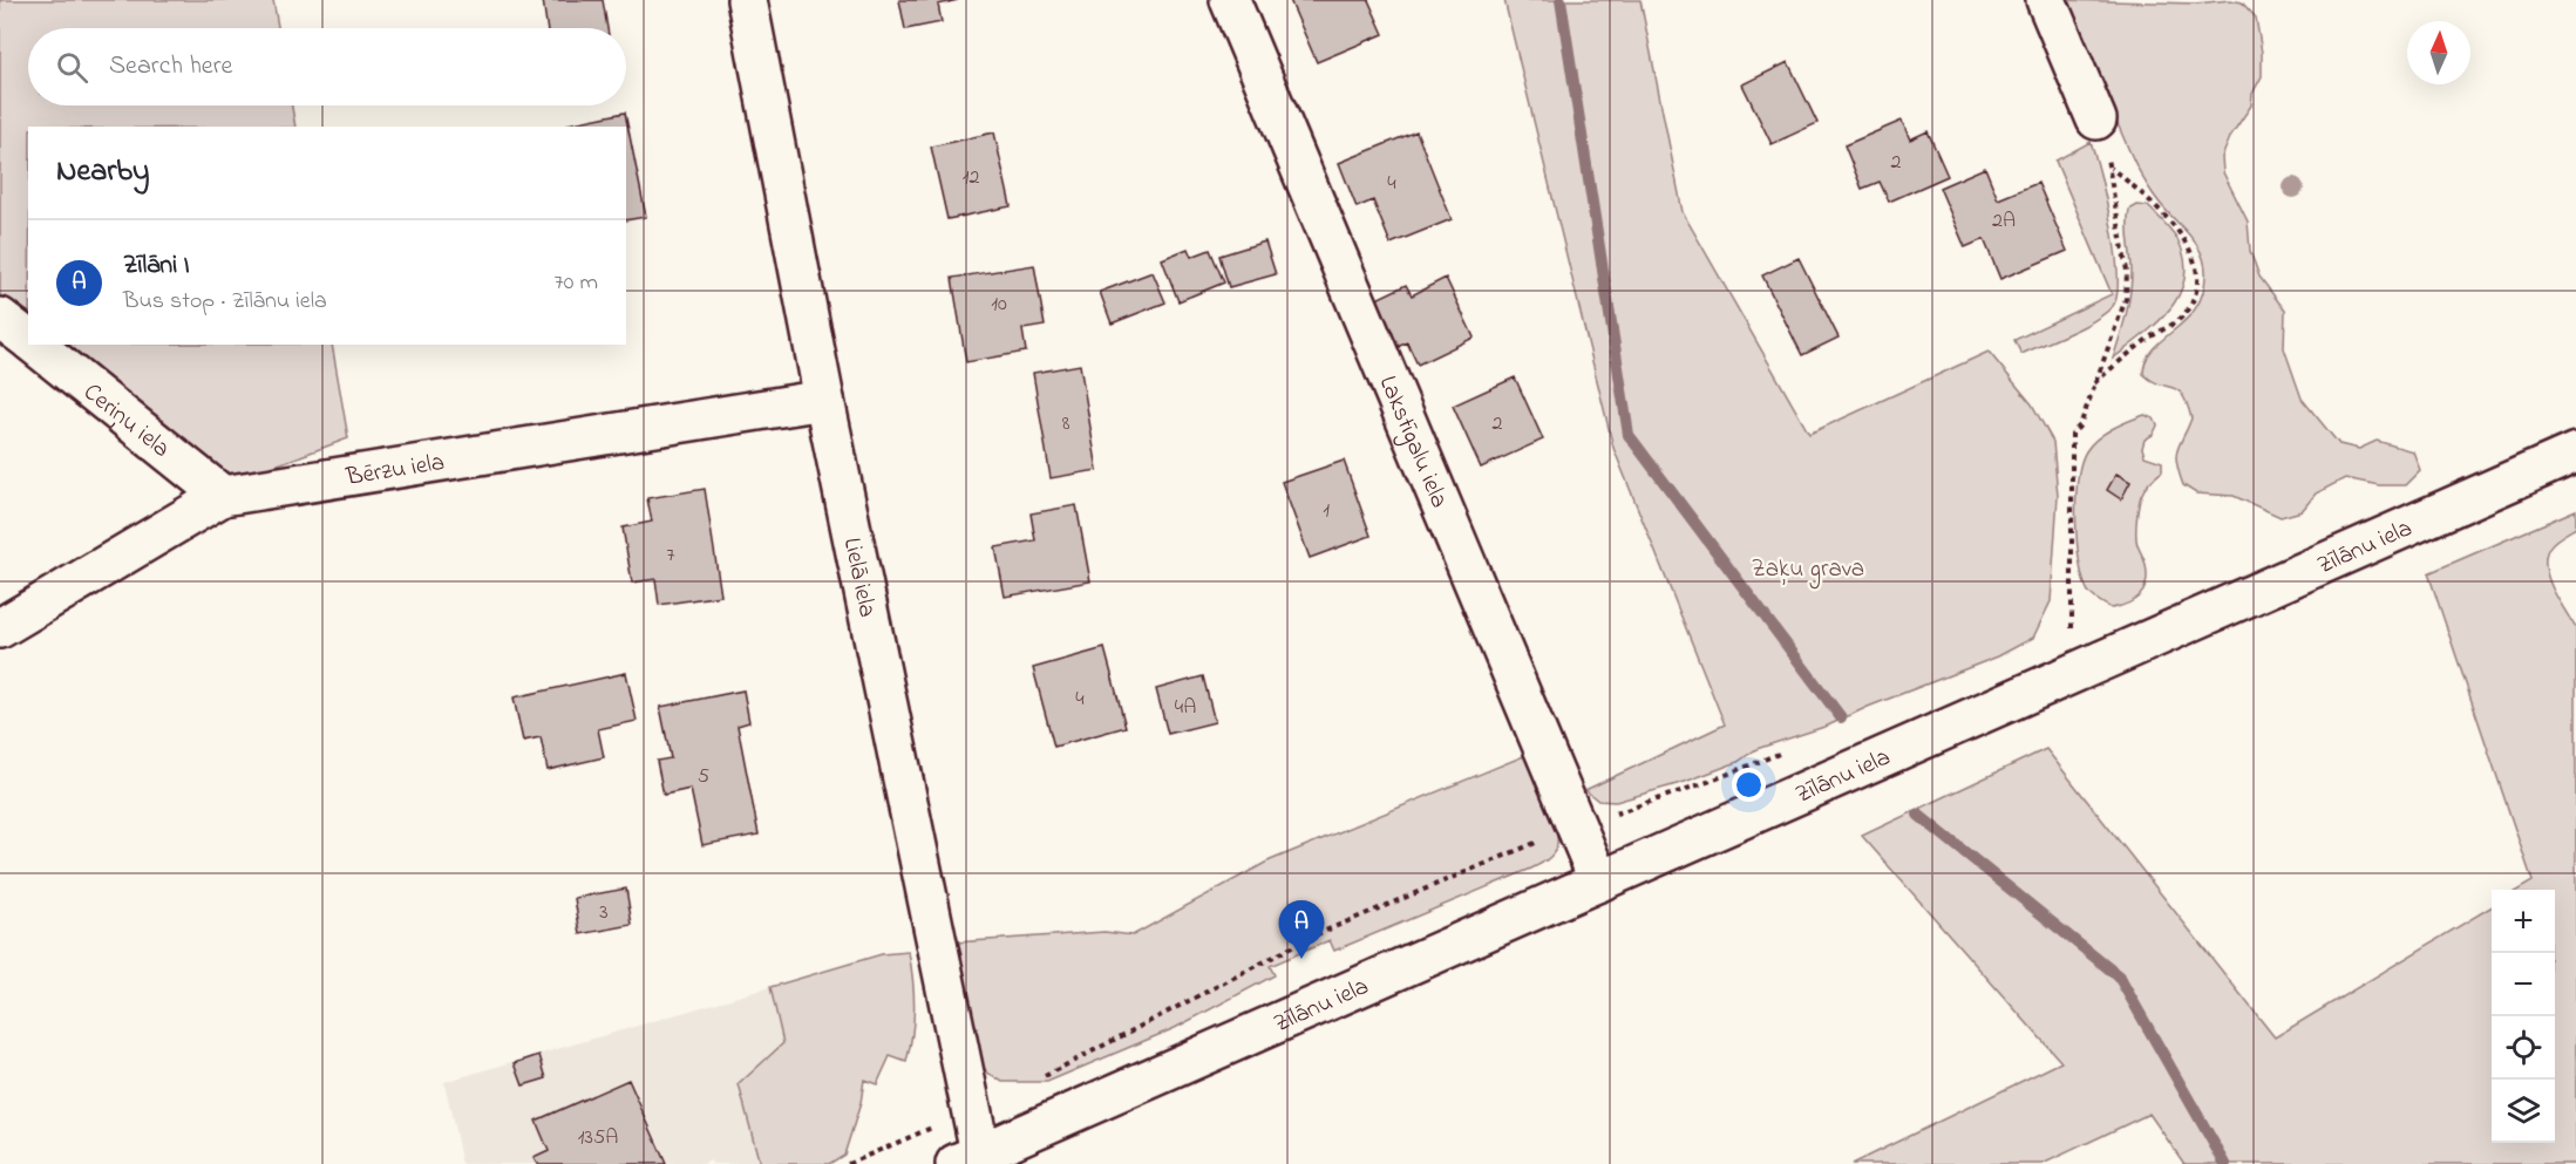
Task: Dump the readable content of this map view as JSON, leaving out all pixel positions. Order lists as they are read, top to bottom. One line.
{"streets":{"main road":["Ceriņu iela","Lakstīgalu iela","Bērzu iela","Zīlānu iela","Lielā iela"]},"crossings":[["Ceriņu iela","Bērzu iela"],["Lakstīgalu iela","Zīlānu iela"],["Bērzu iela","Lielā iela"],["Zīlānu iela","Lielā iela"]],"parks":["Zaķu grava"],"house_numbers":["2","12","4","2A","10","8","2","1","7","4","4A","5","3","135A"],"north":"top","page":{"search":"Search here","heading":"Nearby","list":[{"mark":"A","name":"Zīlāni I","note":"Bus stop · Zīlānu iela","value":"70 m"}],"map_buttons":["+","−"],"pins":"A"}}
